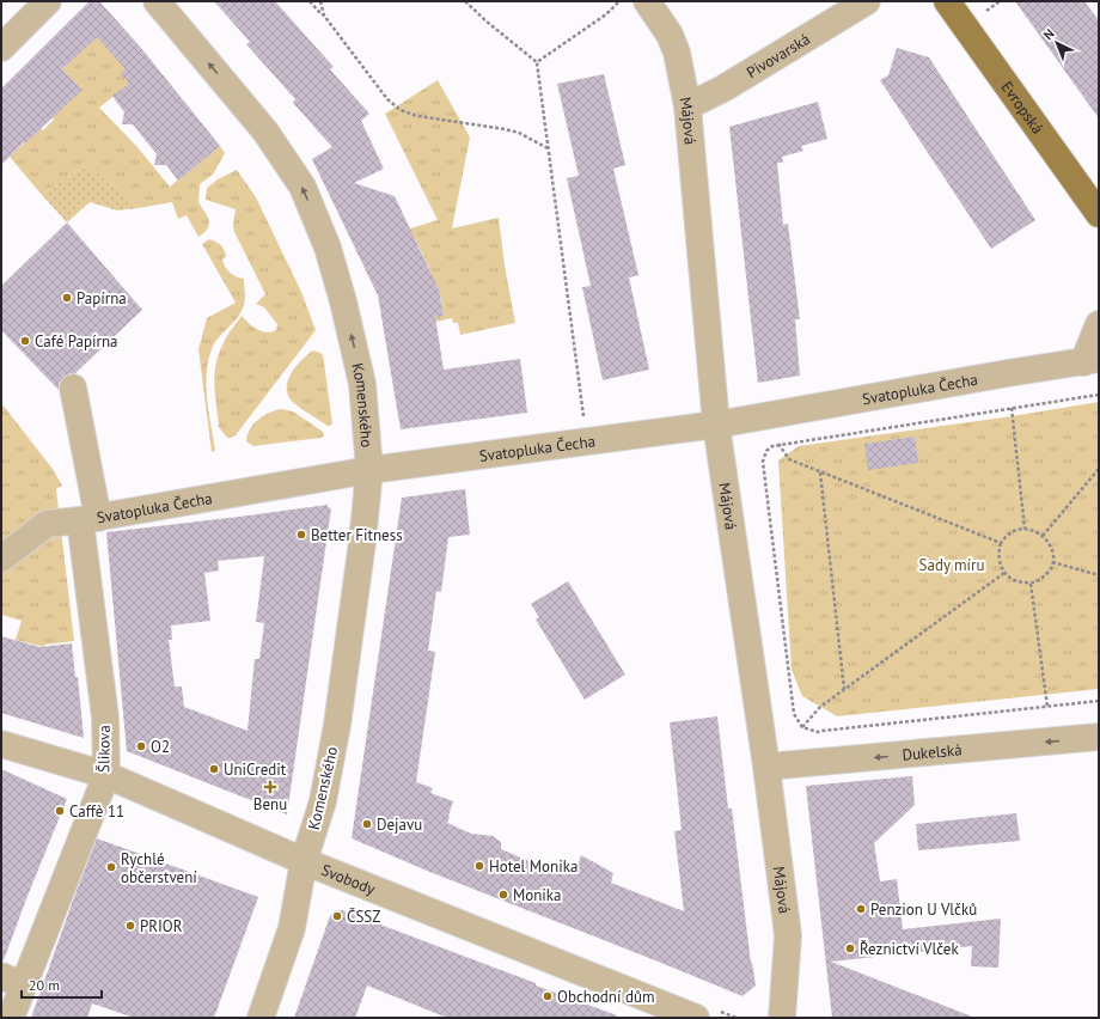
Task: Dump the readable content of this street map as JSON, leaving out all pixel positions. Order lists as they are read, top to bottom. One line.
{"streets":{"main road":["Evropská"],"street":["Pivovarská","Májová","Svatopluka Čecha","Komenského","Šlikova","Dukelská","Svobody"]},"crossings":[["Pivovarská","Májová"],["Májová","Svatopluka Čecha"],["Májová","Dukelská"],["Svatopluka Čecha","Komenského"],["Svatopluka Čecha","Šlikova"],["Komenského","Svobody"],["Šlikova","Svobody"]],"one_way":["Komenského","Dukelská"],"parks":["Sady míru"],"places":{"other":["Papírna","Café Papírna","Better Fitness","O2","UniCredit","Caffè 11","Dejavu","Hotel Monika","Rychlé občerstvení","Monika","Penzion U Vlčků","ČSSZ","PRIOR","Řeznictví Vlček","Obchodní dům"],"health":["Benu"]},"scale_bar":"20 m","north":"top left"}
